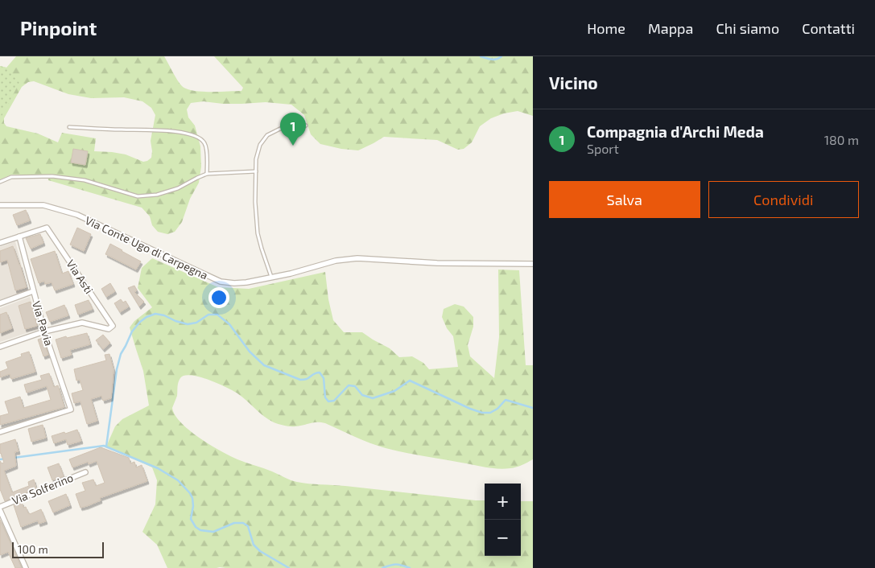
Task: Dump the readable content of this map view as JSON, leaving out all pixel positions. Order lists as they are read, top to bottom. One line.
{"streets":{"street":["Via Conte Ugo di Carpegna","Via Asti","Via Pavia","Via Solferino"]},"crossings":[["Via Asti","Via Pavia"]],"scale_bar":"100 m","page":{"header":"Pinpoint","nav":["Home","Mappa","Chi siamo","Contatti"],"heading":"Vicino","list":[{"mark":"1","name":"Compagnia d'Archi Meda","note":"Sport","value":"180 m"}],"pins":"1","buttons":["Salva","Condividi"],"map_buttons":["+","−"],"scale":"100 m"}}
